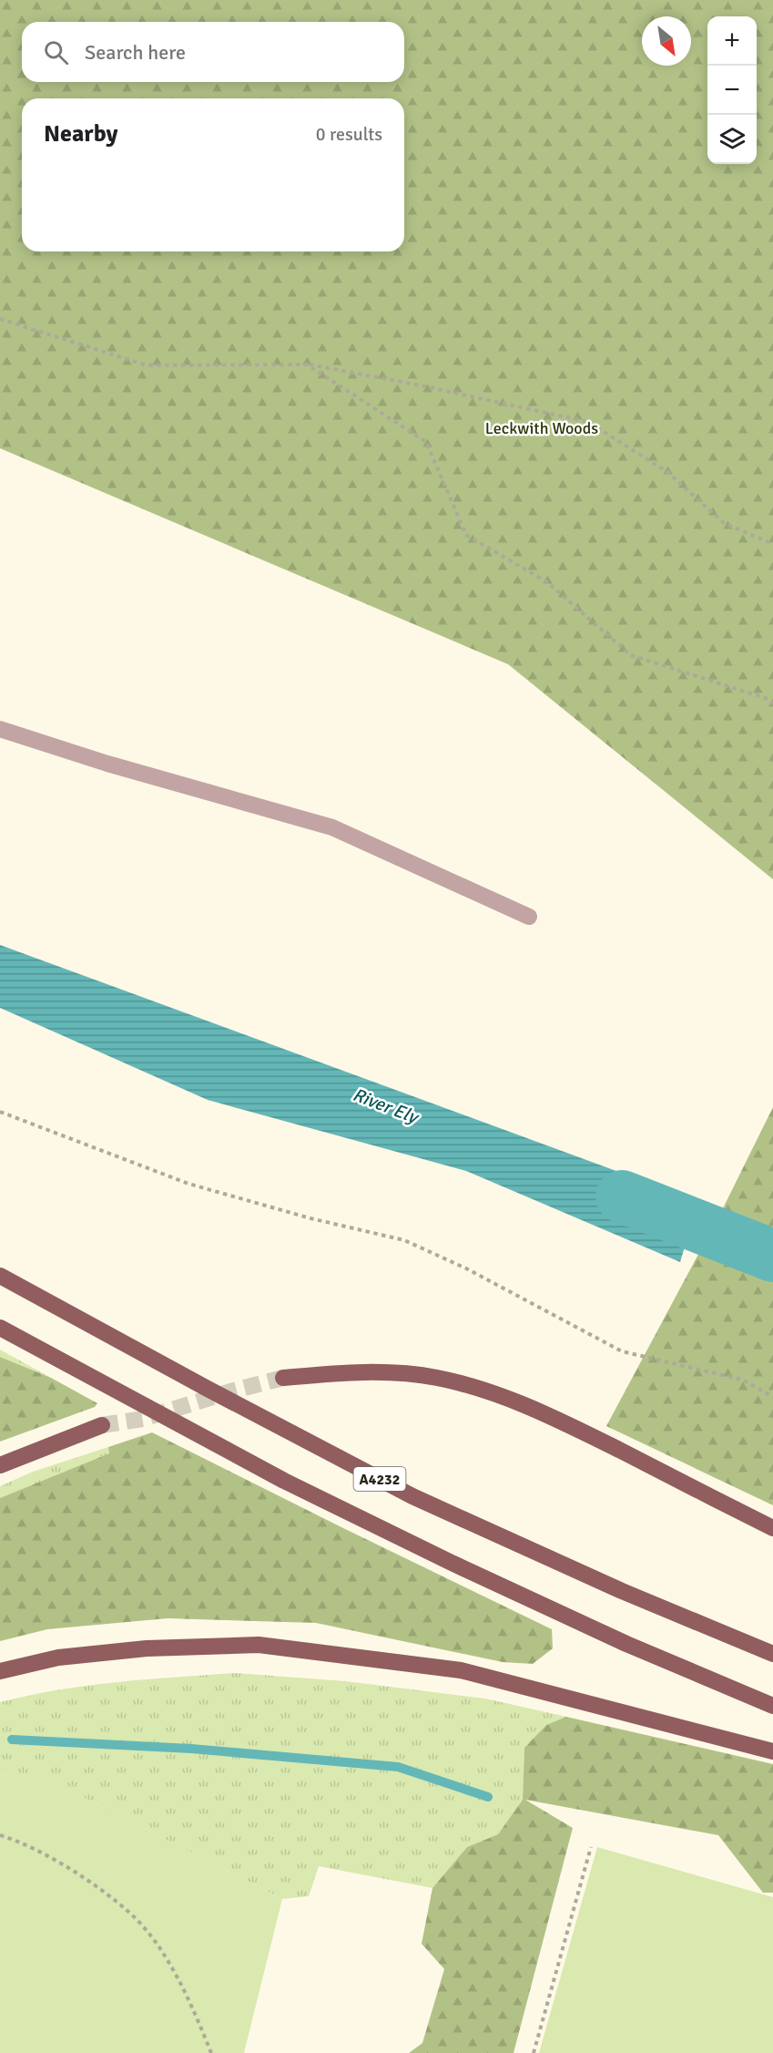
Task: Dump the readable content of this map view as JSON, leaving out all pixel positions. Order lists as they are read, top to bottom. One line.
{"streets":{"main road":["A4232"]},"water":["River Ely"],"parks":["Leckwith Woods"],"north":"bottom right","page":{"map_buttons":["+","−"],"search":"Search here","heading":["Nearby","0 results"]}}
